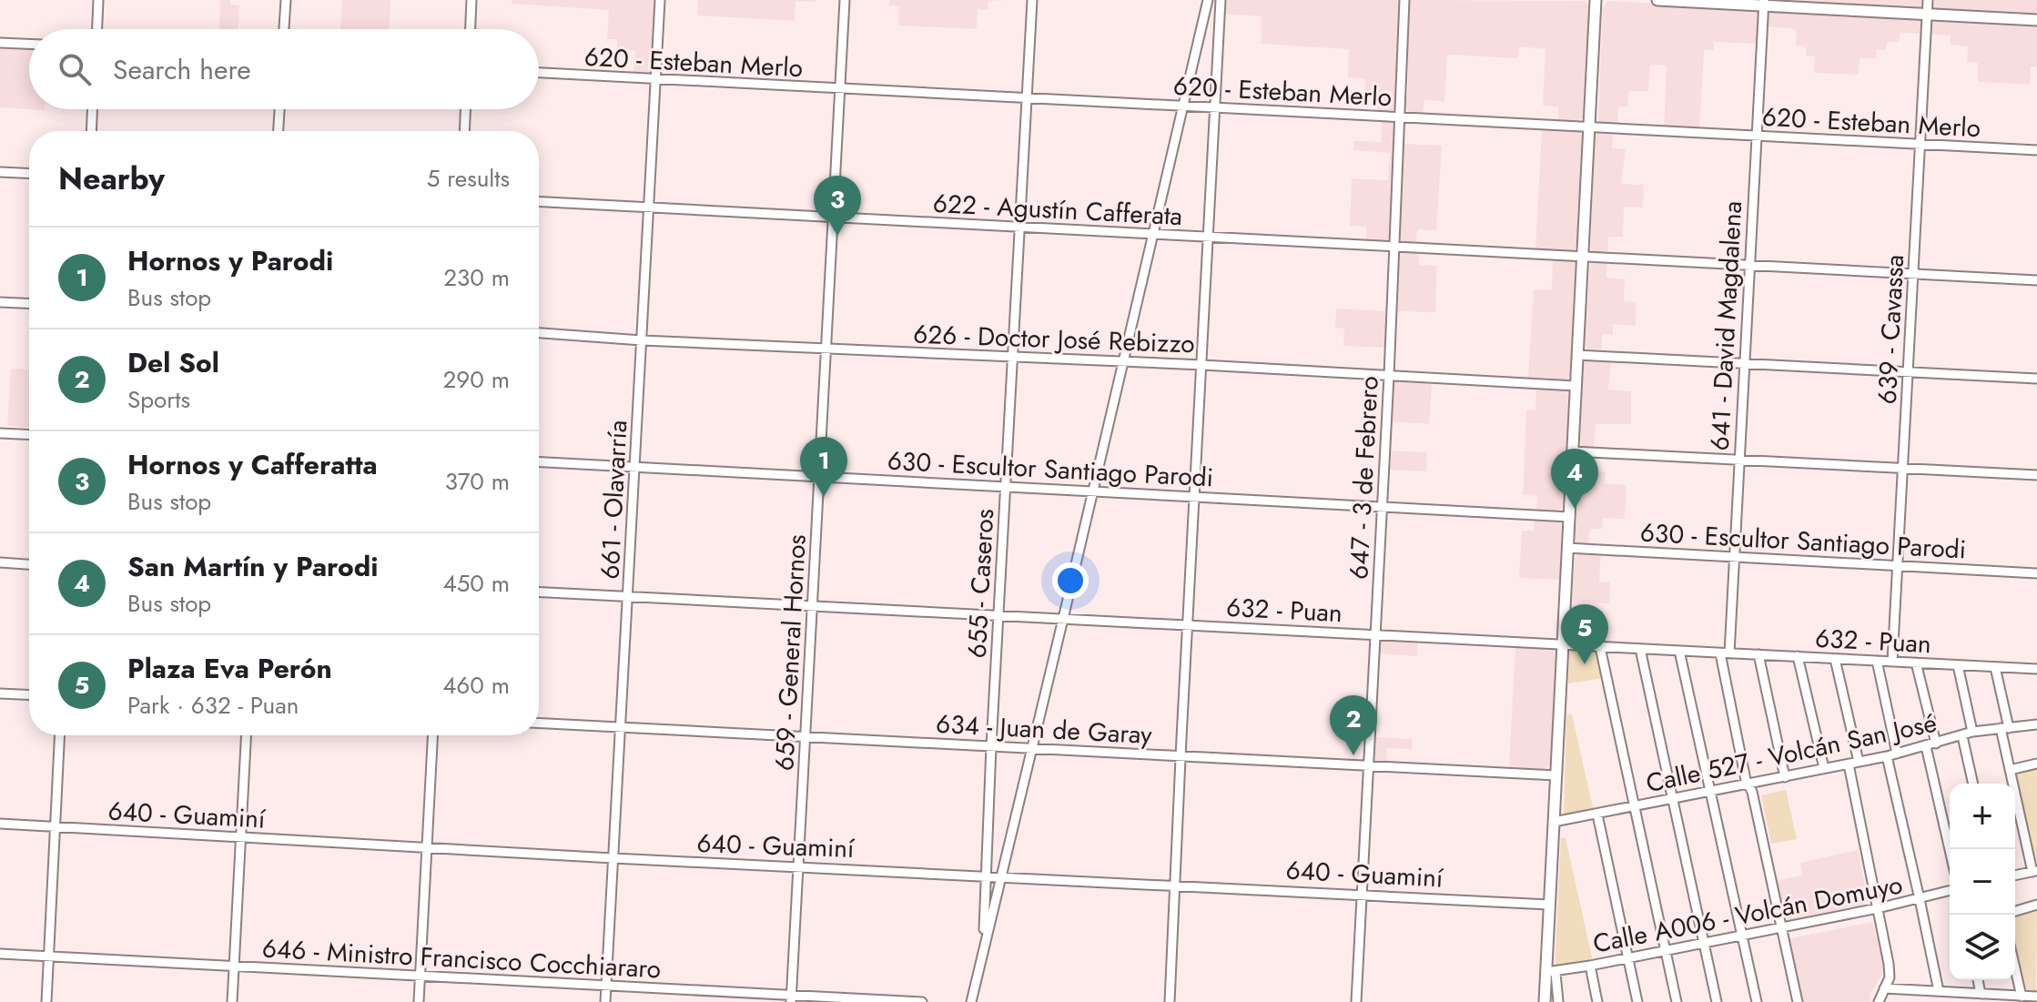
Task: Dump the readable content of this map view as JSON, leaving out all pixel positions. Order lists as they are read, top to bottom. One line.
{"streets":{"street":["620 - Esteban Merlo","622 - Agustín Cafferata","641 - David Magdalena","639 - Cavassa","626 - Doctor José Rebizzo","630 - Escultor Santiago Parodi","647 - 3 de Febrero","661 - Olavarría","655 - Caseros","632 - Puan","659 - General Hornos","634 - Juan de Garay","Calle 527 - Volcán San José","640 - Guaminí","Calle A006 - Volcán Domuyo","646 - Ministro Francisco Cocchiararo"]},"crossings":[["620 - Esteban Merlo","641 - David Magdalena"],["620 - Esteban Merlo","639 - Cavassa"],["620 - Esteban Merlo","647 - 3 de Febrero"],["620 - Esteban Merlo","661 - Olavarría"],["620 - Esteban Merlo","655 - Caseros"],["620 - Esteban Merlo","659 - General Hornos"],["622 - Agustín Cafferata","641 - David Magdalena"],["622 - Agustín Cafferata","639 - Cavassa"],["622 - Agustín Cafferata","647 - 3 de Febrero"],["622 - Agustín Cafferata","661 - Olavarría"],["622 - Agustín Cafferata","655 - Caseros"],["622 - Agustín Cafferata","659 - General Hornos"],["641 - David Magdalena","630 - Escultor Santiago Parodi"],["641 - David Magdalena","632 - Puan"],["641 - David Magdalena","Calle 527 - Volcán San José"],["641 - David Magdalena","Calle A006 - Volcán Domuyo"],["639 - Cavassa","630 - Escultor Santiago Parodi"],["639 - Cavassa","632 - Puan"],["626 - Doctor José Rebizzo","647 - 3 de Febrero"],["626 - Doctor José Rebizzo","661 - Olavarría"],["626 - Doctor José Rebizzo","655 - Caseros"],["626 - Doctor José Rebizzo","659 - General Hornos"],["630 - Escultor Santiago Parodi","647 - 3 de Febrero"],["630 - Escultor Santiago Parodi","661 - Olavarría"],["630 - Escultor Santiago Parodi","655 - Caseros"],["630 - Escultor Santiago Parodi","659 - General Hornos"],["647 - 3 de Febrero","632 - Puan"],["647 - 3 de Febrero","634 - Juan de Garay"],["647 - 3 de Febrero","640 - Guaminí"],["661 - Olavarría","632 - Puan"],["661 - Olavarría","634 - Juan de Garay"],["661 - Olavarría","640 - Guaminí"],["661 - Olavarría","646 - Ministro Francisco Cocchiararo"],["655 - Caseros","632 - Puan"],["655 - Caseros","634 - Juan de Garay"],["655 - Caseros","640 - Guaminí"],["632 - Puan","659 - General Hornos"],["659 - General Hornos","634 - Juan de Garay"],["659 - General Hornos","640 - Guaminí"],["659 - General Hornos","646 - Ministro Francisco Cocchiararo"]],"page":{"search":"Search here","heading":["Nearby","5 results"],"pins":["3","1","4","5","2"],"list":[{"mark":"1","name":"Hornos y Parodi","note":"Bus stop","value":"230 m"},{"mark":"2","name":"Del Sol","note":"Sports","value":"290 m"},{"mark":"3","name":"Hornos y Cafferatta","note":"Bus stop","value":"370 m"},{"mark":"4","name":"San Martín y Parodi","note":"Bus stop","value":"450 m"},{"mark":"5","name":"Plaza Eva Perón","note":"Park · 632 - Puan","value":"460 m"}],"map_buttons":["+","−"]}}
